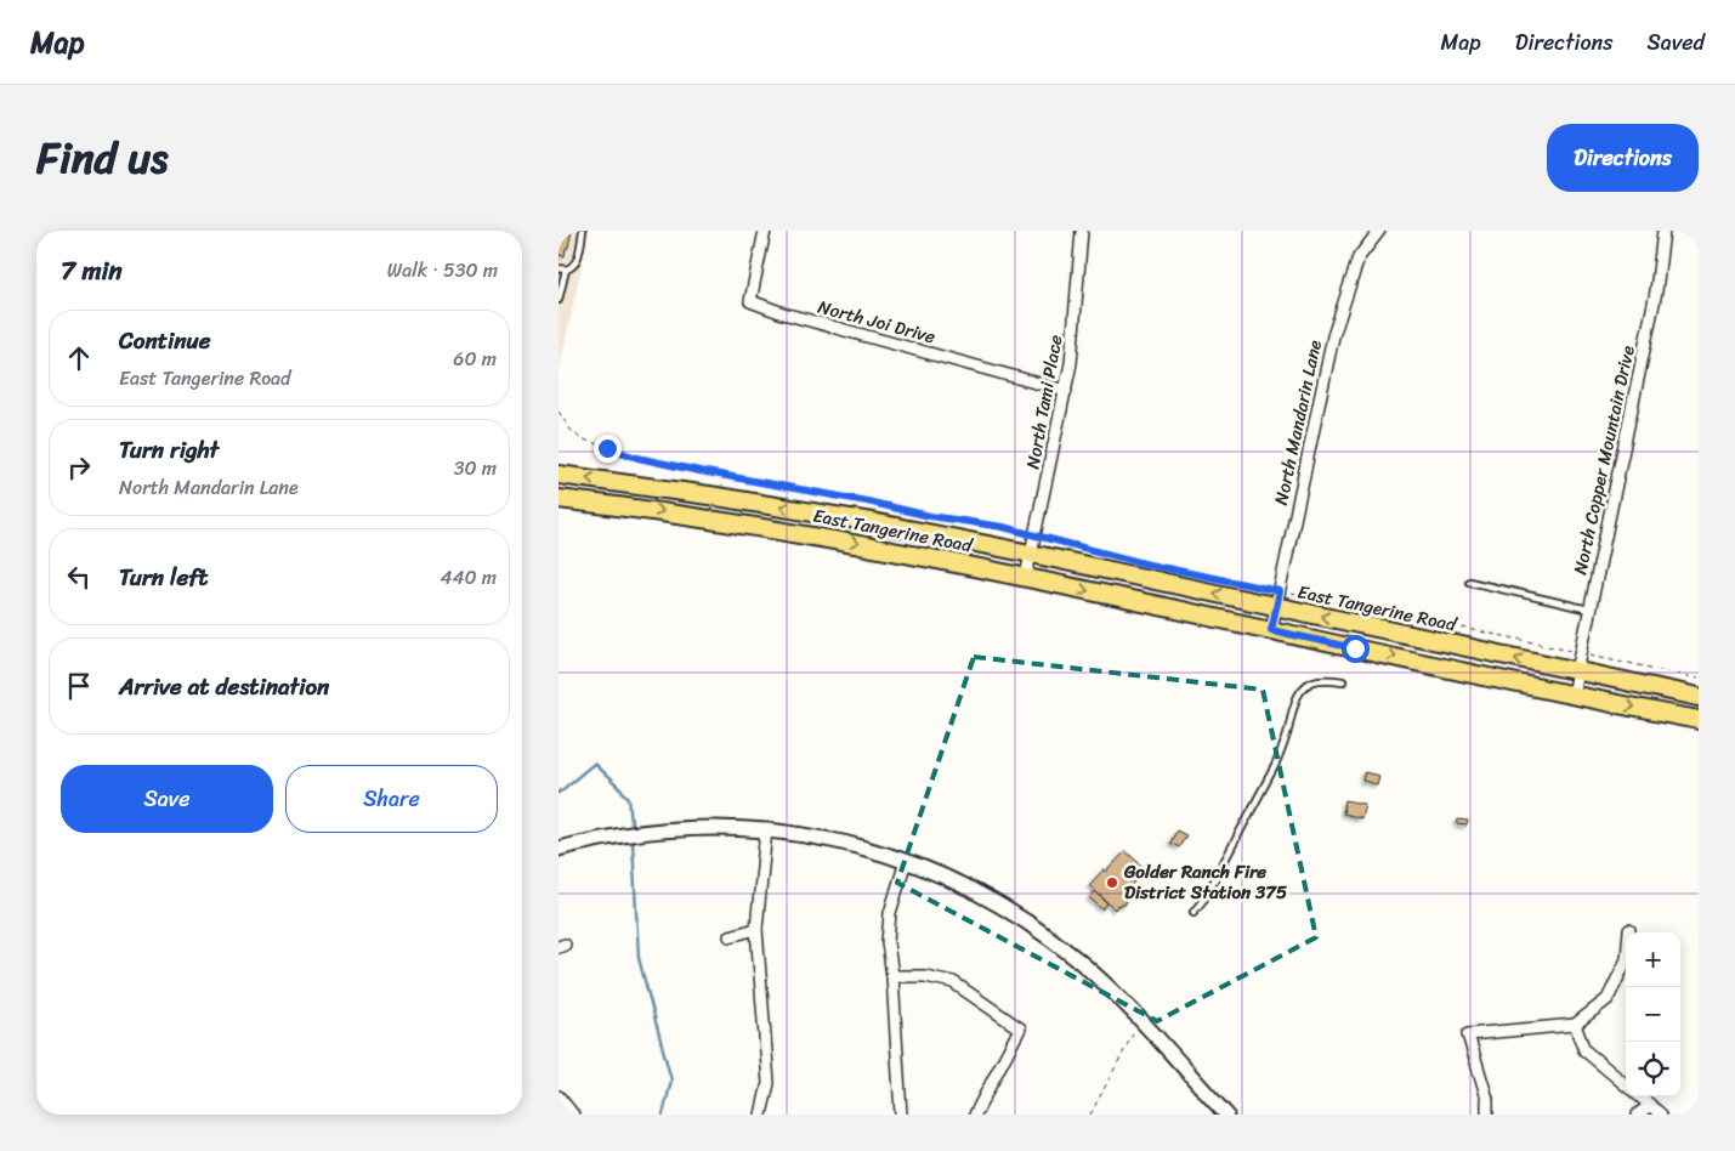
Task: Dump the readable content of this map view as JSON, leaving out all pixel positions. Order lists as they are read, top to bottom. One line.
{"streets":{"main road":["East Tangerine Road"],"street":["North Joi Drive","North Tami Place","North Mandarin Lane","North Copper Mountain Drive"]},"crossings":[["North Joi Drive","North Tami Place"],["North Tami Place","East Tangerine Road"],["North Mandarin Lane","East Tangerine Road"],["North Copper Mountain Drive","East Tangerine Road"]],"places":["Golder Ranch Fire District Station 375"],"page":{"header":"Map","nav":["Map","Directions","Saved"],"title":"Find us","buttons":["Directions",["Save","Share"]],"heading":["7 min","Walk · 530 m"],"list":[["Continue","East Tangerine Road","60 m"],["Turn right","North Mandarin Lane","30 m"],["Turn left","440 m"],"Arrive at destination"],"map_buttons":["+","−"]}}
